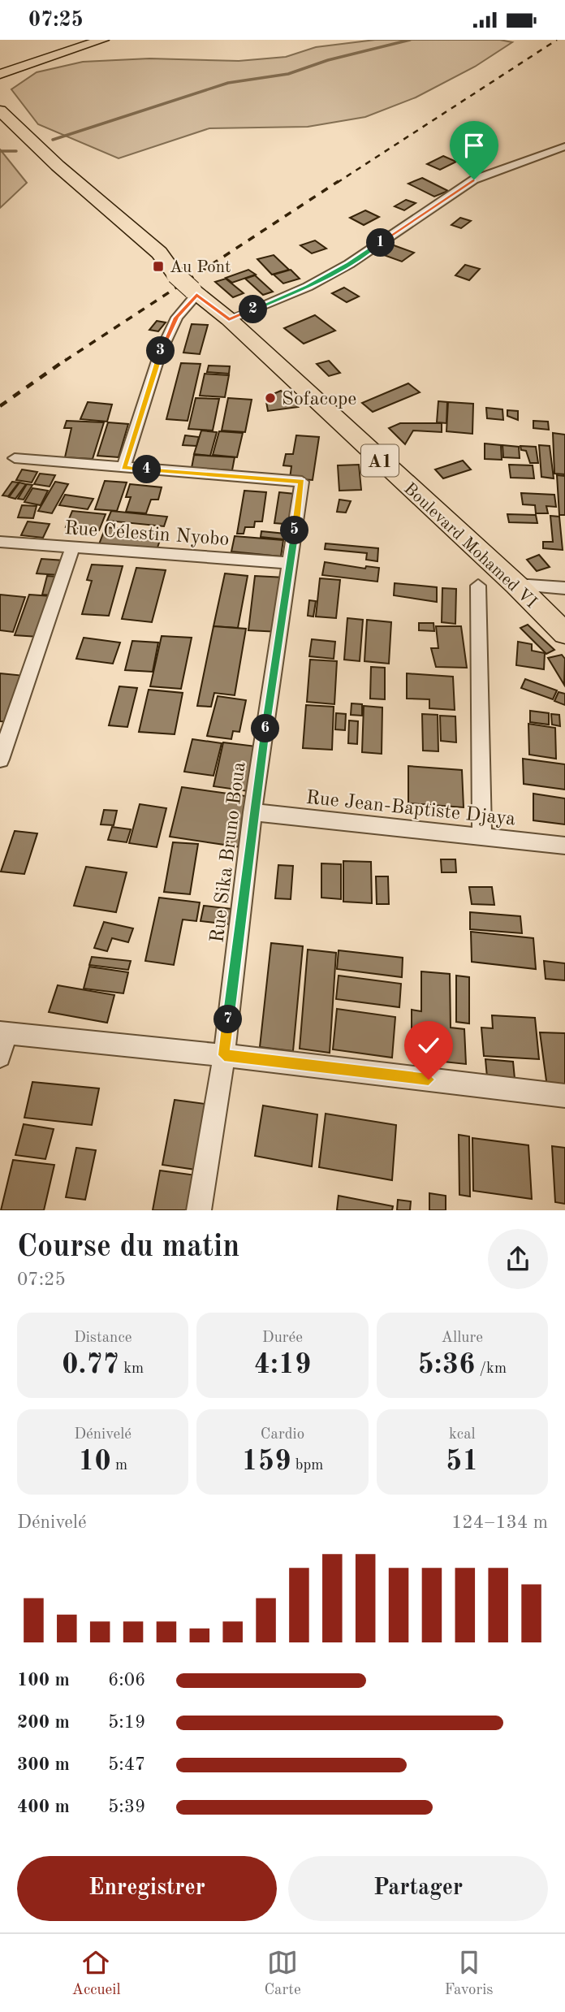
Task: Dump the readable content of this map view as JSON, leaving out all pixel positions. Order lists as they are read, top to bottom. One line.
{"streets":{"main road":["A1","Boulevard Mohamed VI"],"street":["Rue Célestin Nyobo","Rue Jean-Baptiste Djaya","Rue Sika Bruno Boua"]},"crossings":[["Rue Célestin Nyobo","Rue Sika Bruno Boua"],["Rue Jean-Baptiste Djaya","Rue Sika Bruno Boua"]],"places":{"transit":["Au Pont"],"other":["Sofacope"]},"page":{"status":"07:25","pins":["1","2","3","4","5","6","7"],"heading":["Course du matin","07:25"],"stats":[["Distance","0.77 km"],["Durée","4:19"],["Allure","5:36 /km"],["Dénivelé","10 m"],["Cardio","159 bpm"],["kcal","51"]],"chart":["Dénivelé","124–134 m"],"list":[{"name":"100 m","note":"6:06"},{"name":"200 m","note":"5:19"},{"name":"300 m","note":"5:47"},{"name":"400 m","note":"5:39"}],"buttons":["Enregistrer","Partager"],"tabs":["Accueil","Carte","Favoris"]}}
